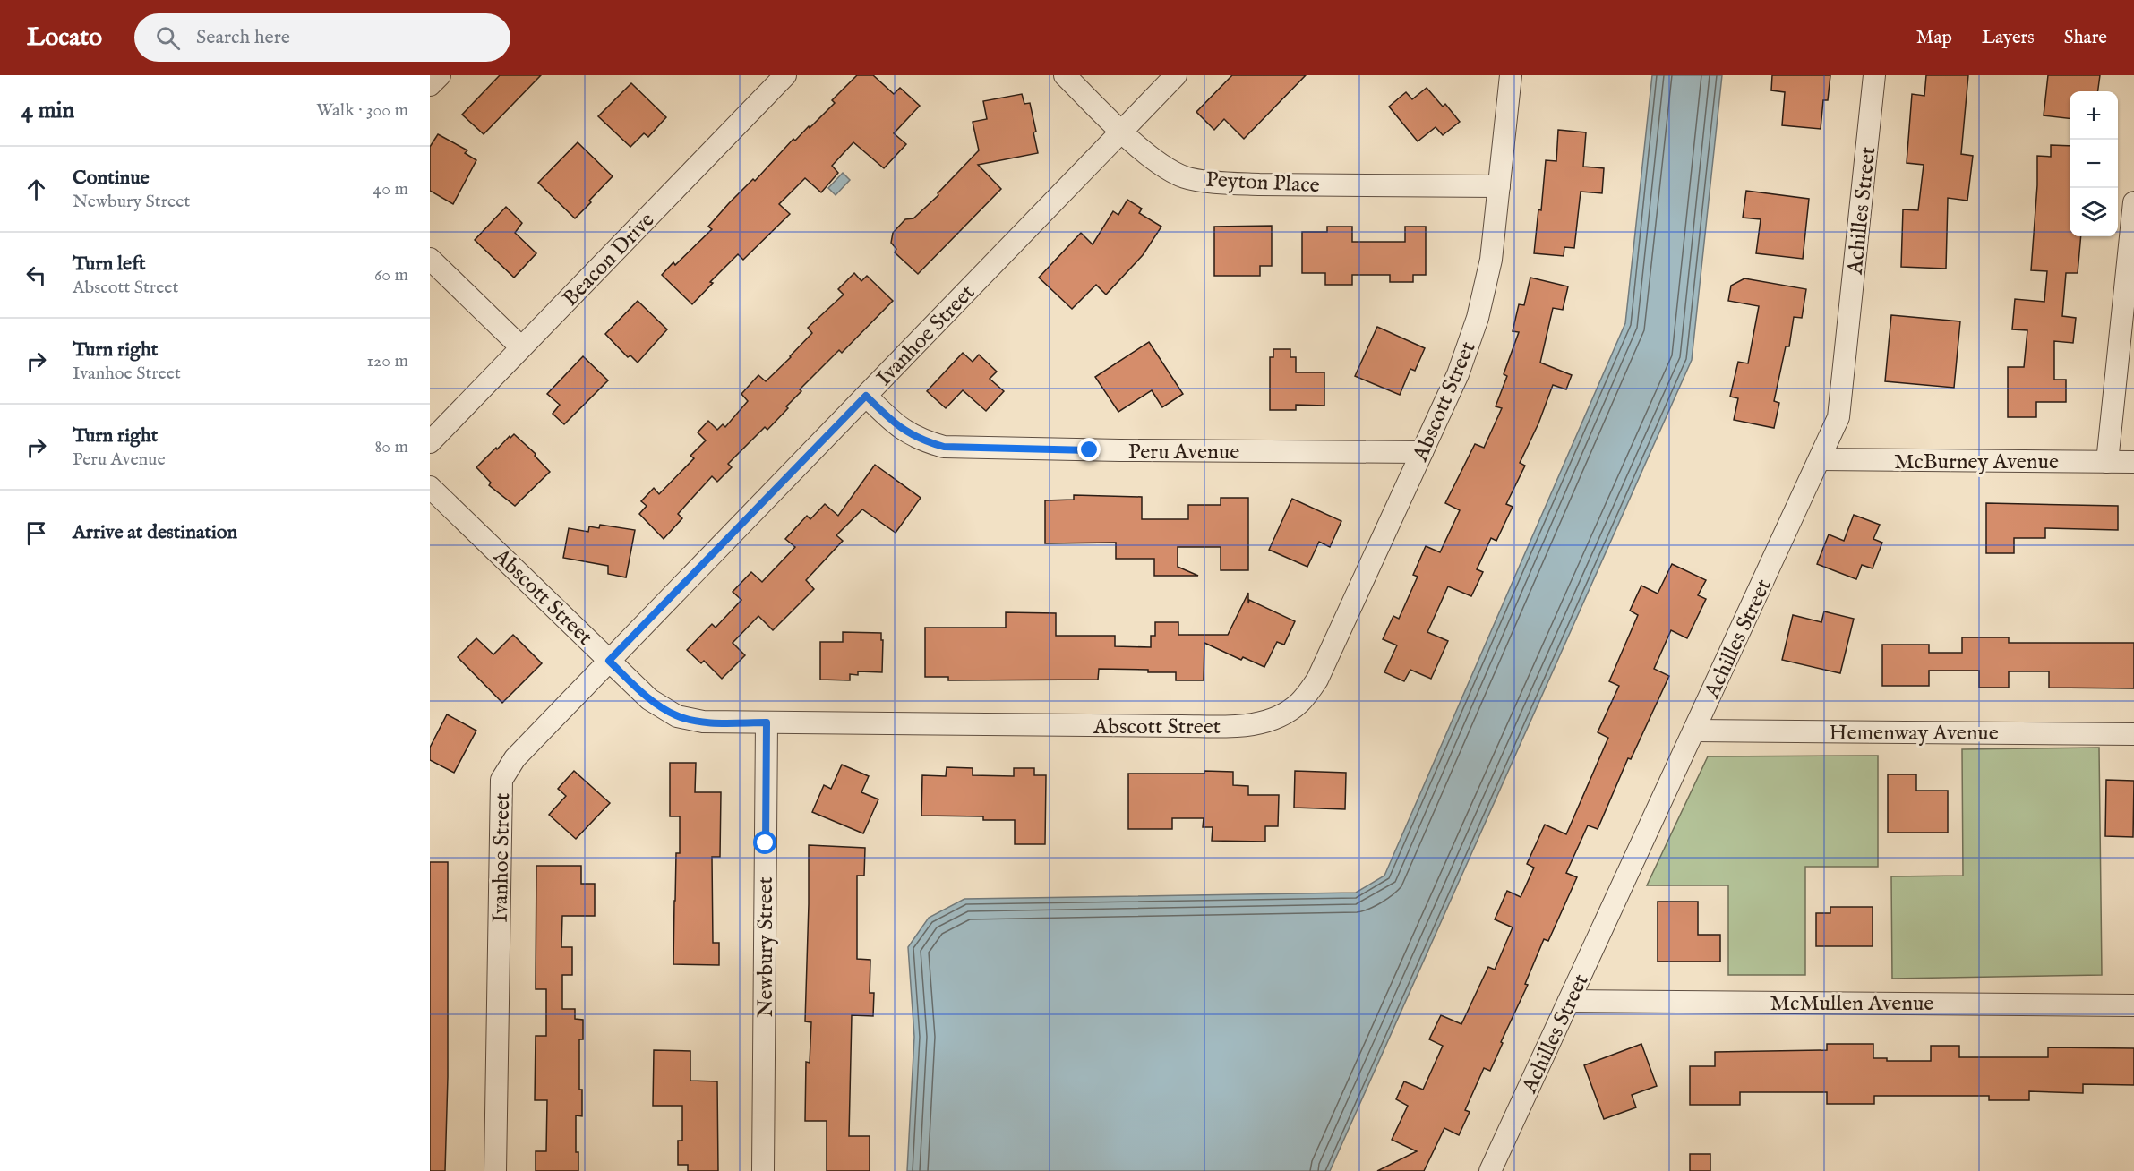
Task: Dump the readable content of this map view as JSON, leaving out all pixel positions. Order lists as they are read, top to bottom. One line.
{"streets":{"street":["Peyton Place","Achilles Street","Beacon Drive","Ivanhoe Street","Abscott Street","Peru Avenue","McBurney Avenue","Hemenway Avenue","Newbury Street","McMullen Avenue"]},"crossings":[["Peyton Place","Ivanhoe Street"],["Peyton Place","Abscott Street"],["Achilles Street","McBurney Avenue"],["Achilles Street","Hemenway Avenue"],["Achilles Street","McMullen Avenue"],["Ivanhoe Street","Abscott Street"],["Ivanhoe Street","Peru Avenue"],["Abscott Street","Peru Avenue"],["Abscott Street","Newbury Street"]],"page":{"header":"Locato","search":"Search here","nav":["Map","Layers","Share"],"heading":["4 min","Walk · 300 m"],"map_buttons":["+","−"],"list":[["Continue","Newbury Street","40 m"],["Turn left","Abscott Street","60 m"],["Turn right","Ivanhoe Street","120 m"],["Turn right","Peru Avenue","80 m"],"Arrive at destination"]}}
